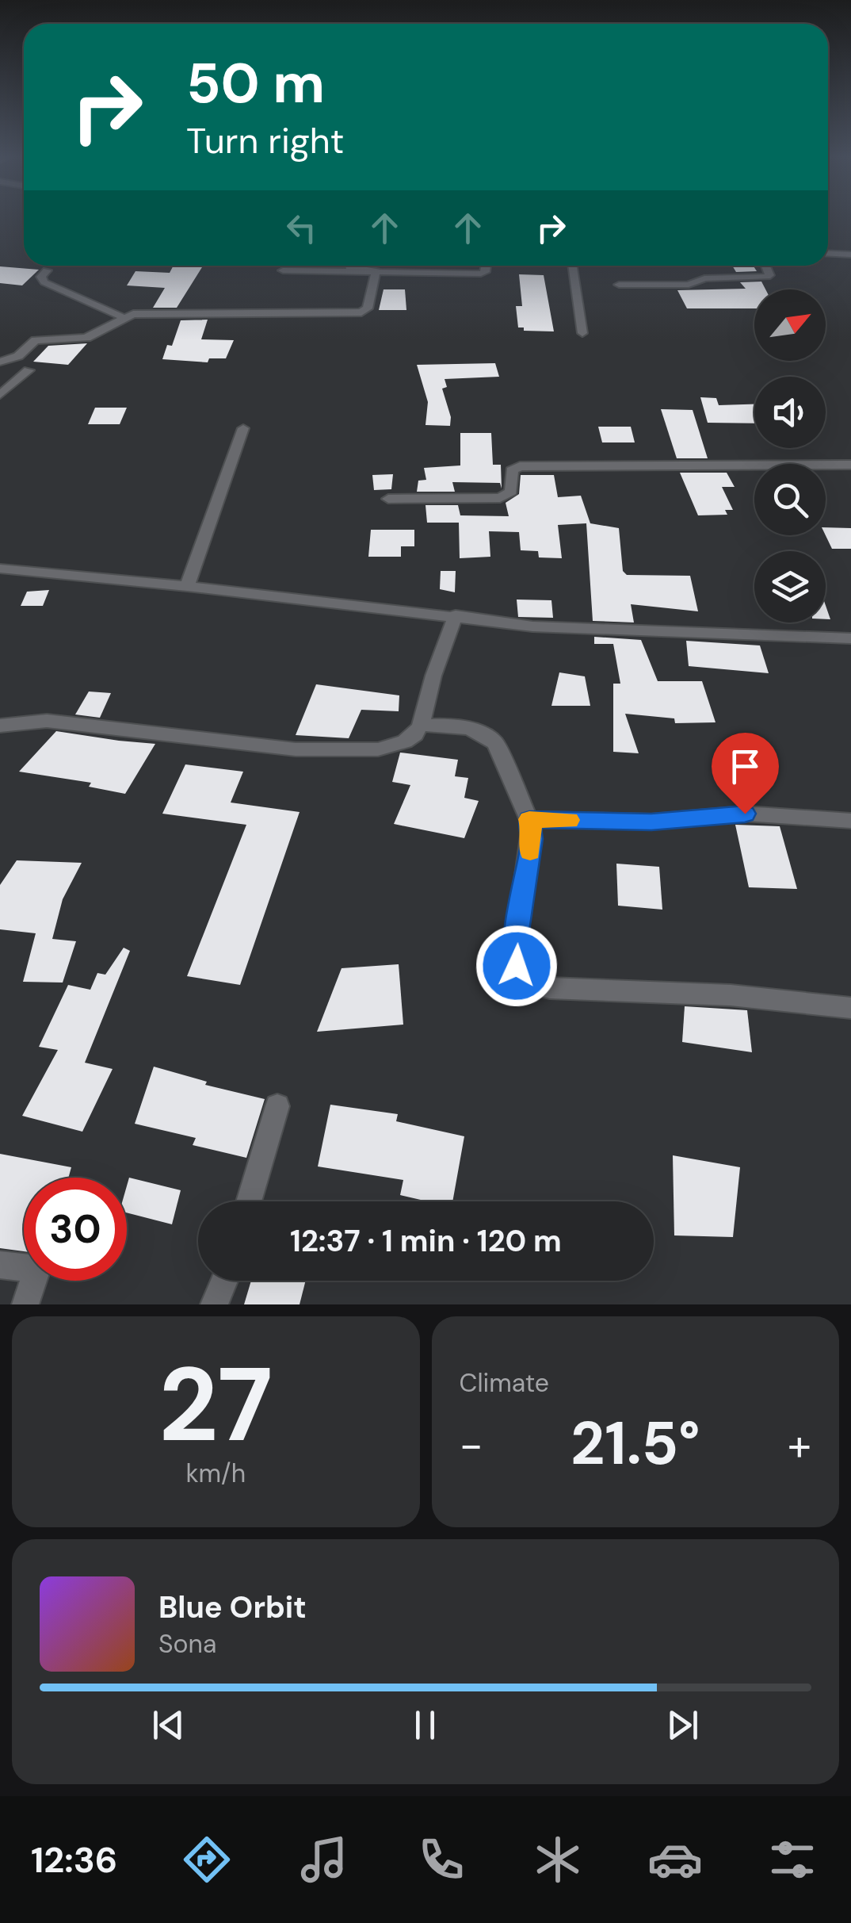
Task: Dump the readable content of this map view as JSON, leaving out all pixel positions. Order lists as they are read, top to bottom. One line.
{"north":"top right","page":{"turn":["50 m","Turn right"],"limit":"30","trip":"12:37 · 1 min · 120 m","tile":[["27","km/h"],"Climate"],"heat":["−","21.5°","+"],"song":["Blue Orbit","Sona"],"tabs":"12:36"}}
